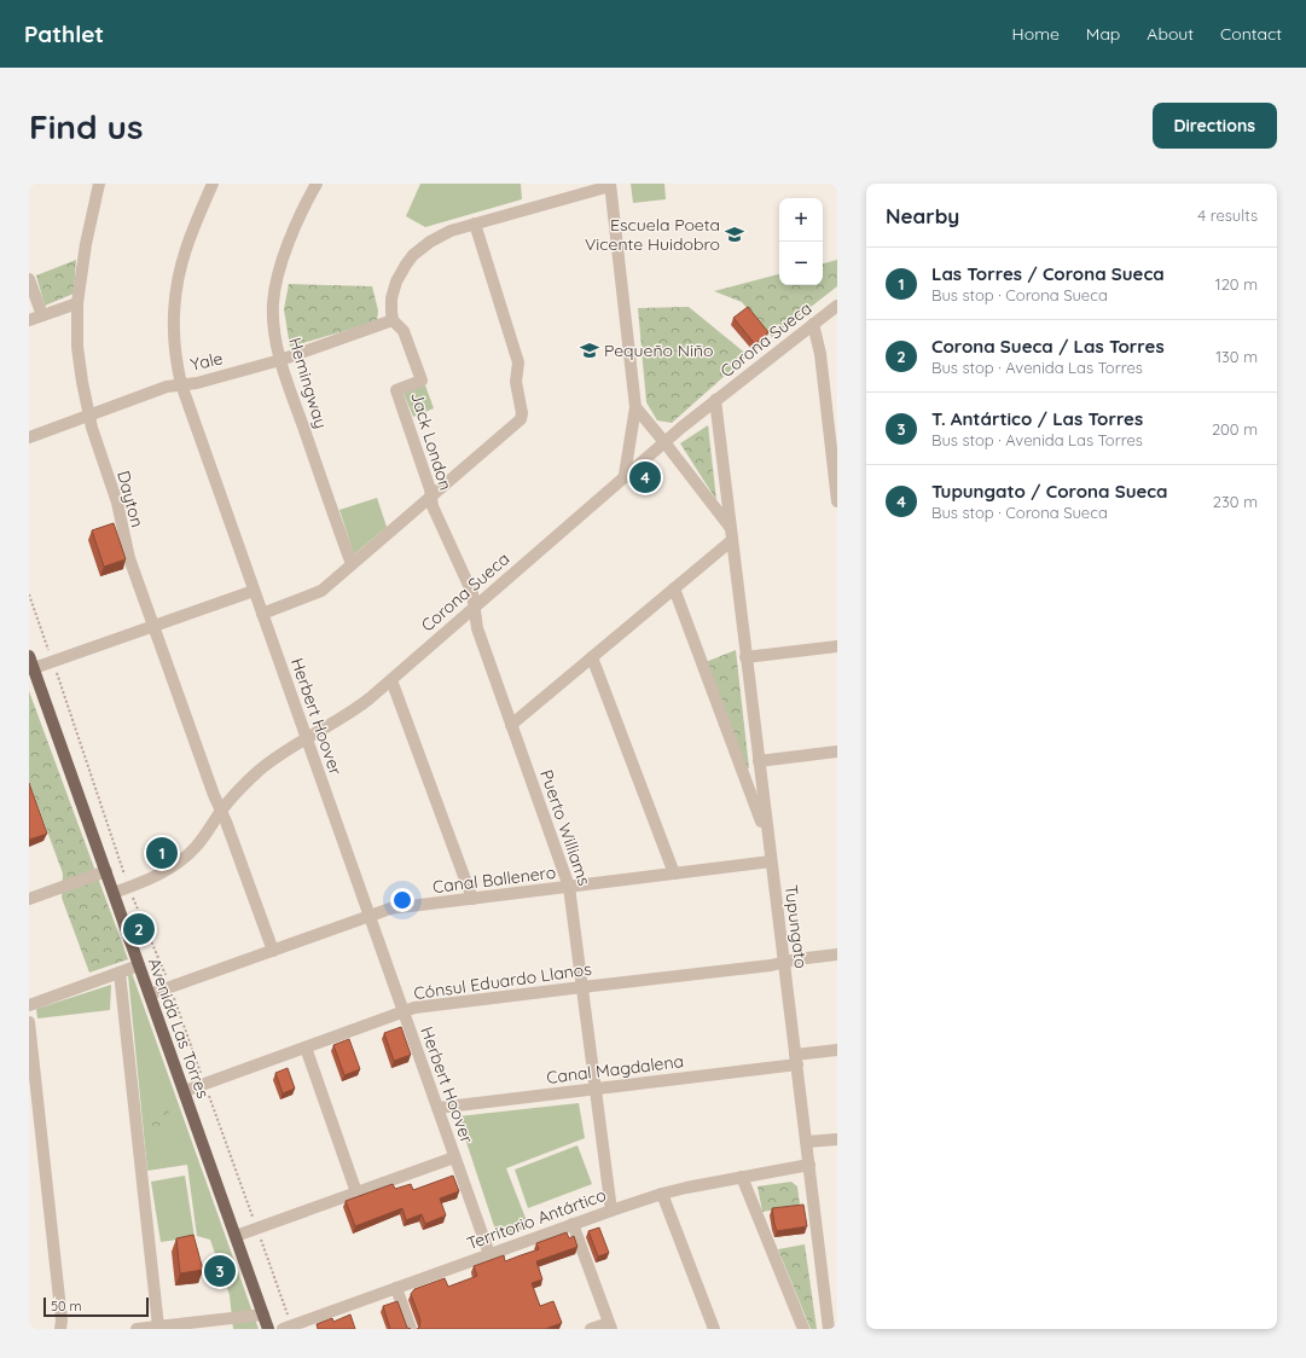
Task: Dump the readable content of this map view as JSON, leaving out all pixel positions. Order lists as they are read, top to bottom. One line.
{"streets":{"main road":["Avenida Las Torres"],"street":["Corona Sueca","Yale","Hemingway","Jack London","Dayton","Herbert Hoover","Puerto Williams","Canal Ballenero","Tupungato","Cónsul Eduardo Llanos","Canal Magdalena","Territorio Antártico"]},"crossings":[["Corona Sueca","Jack London"],["Corona Sueca","Dayton"],["Corona Sueca","Herbert Hoover"],["Corona Sueca","Puerto Williams"],["Corona Sueca","Tupungato"],["Corona Sueca","Avenida Las Torres"],["Yale","Hemingway"],["Yale","Jack London"],["Yale","Dayton"],["Yale","Herbert Hoover"],["Jack London","Puerto Williams"],["Dayton","Canal Ballenero"],["Herbert Hoover","Canal Ballenero"],["Herbert Hoover","Cónsul Eduardo Llanos"],["Herbert Hoover","Canal Magdalena"],["Herbert Hoover","Territorio Antártico"],["Puerto Williams","Canal Ballenero"],["Puerto Williams","Cónsul Eduardo Llanos"],["Puerto Williams","Canal Magdalena"],["Puerto Williams","Territorio Antártico"],["Canal Ballenero","Tupungato"],["Canal Ballenero","Avenida Las Torres"],["Tupungato","Cónsul Eduardo Llanos"],["Tupungato","Canal Magdalena"],["Tupungato","Territorio Antártico"],["Cónsul Eduardo Llanos","Avenida Las Torres"]],"places":{"school or university":["Escuela Poeta Vicente Huidobro","Pequeño Niño"]},"scale_bar":"50 m","page":{"header":"Pathlet","nav":["Home","Map","About","Contact"],"buttons":"Directions","title":"Find us","heading":["Nearby","4 results"],"map_buttons":["+","−"],"list":[{"mark":"1","name":"Las Torres / Corona Sueca","note":"Bus stop · Corona Sueca","value":"120 m"},{"mark":"2","name":"Corona Sueca / Las Torres","note":"Bus stop · Avenida Las Torres","value":"130 m"},{"mark":"3","name":"T. Antártico / Las Torres","note":"Bus stop · Avenida Las Torres","value":"200 m"},{"mark":"4","name":"Tupungato / Corona Sueca","note":"Bus stop · Corona Sueca","value":"230 m"}],"pins":["4","1","2","3"],"scale":"50 m"}}
